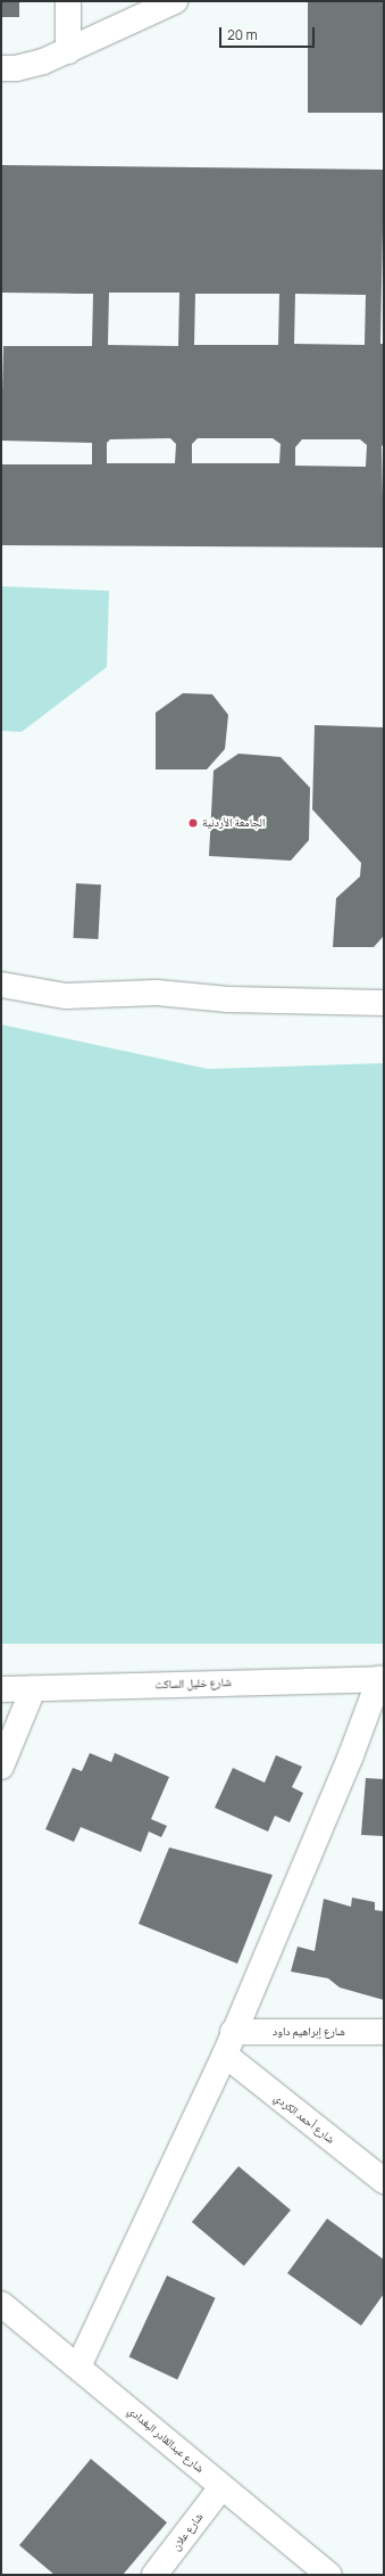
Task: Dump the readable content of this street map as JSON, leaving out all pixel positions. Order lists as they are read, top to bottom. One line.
{"streets":{"street":["شارع خليل الساكت","شارع إبراهيم داود","شارع أحمد الكردي","شارع عبدالقادر البغدادي","شارع علان"]},"crossings":[["شارع عبدالقادر البغدادي","شارع علان"]],"places":["الجامعة الأردنية"],"scale_bar":"20 m"}
